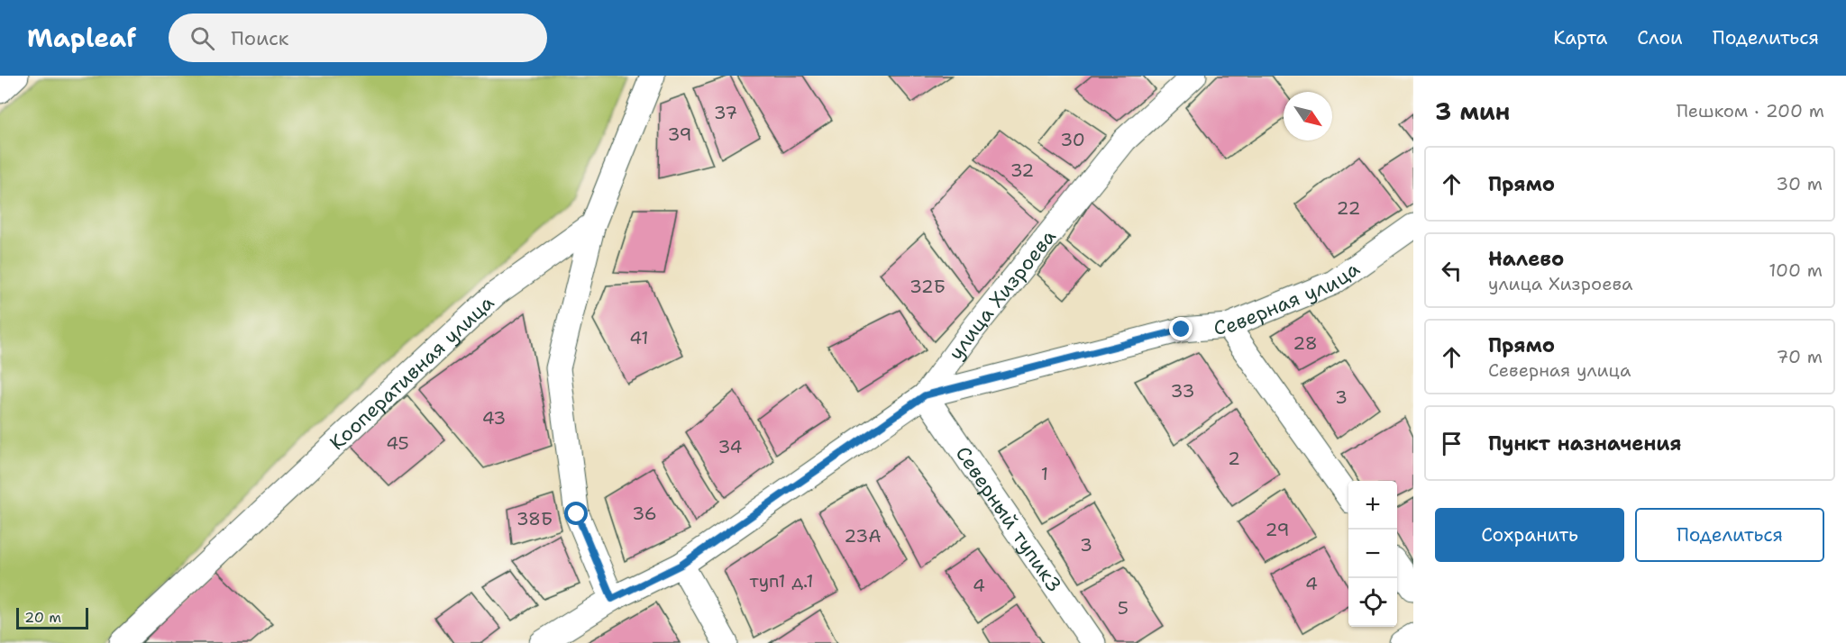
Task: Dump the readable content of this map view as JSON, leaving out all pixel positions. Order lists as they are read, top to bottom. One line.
{"streets":{"street":["улица Хизроева","Северная улица","Кооперативная улица","Северный тупик3"]},"crossings":[["улица Хизроева","Северная улица"],["улица Хизроева","Северный тупик3"],["Северная улица","Северный тупик3"]],"house_numbers":["37","39","30","32","22","32Б","41","28","33","3","43","45","34","2","1","36","38Б","29","23А","3","туп1 д.1","4","4","5"],"scale_bar":"20 m","north":"bottom right","page":{"header":"Mapleaf","search":"Поиск","nav":["Карта","Слои","Поделиться"],"heading":["3 мин","Пешком · 200 m"],"list":[["Прямо","30 m"],["Налево","улица Хизроева","100 m"],["Прямо","Северная улица","70 m"],"Пункт назначения"],"map_buttons":["+","−"],"buttons":["Сохранить","Поделиться"],"scale":"20 m"}}
